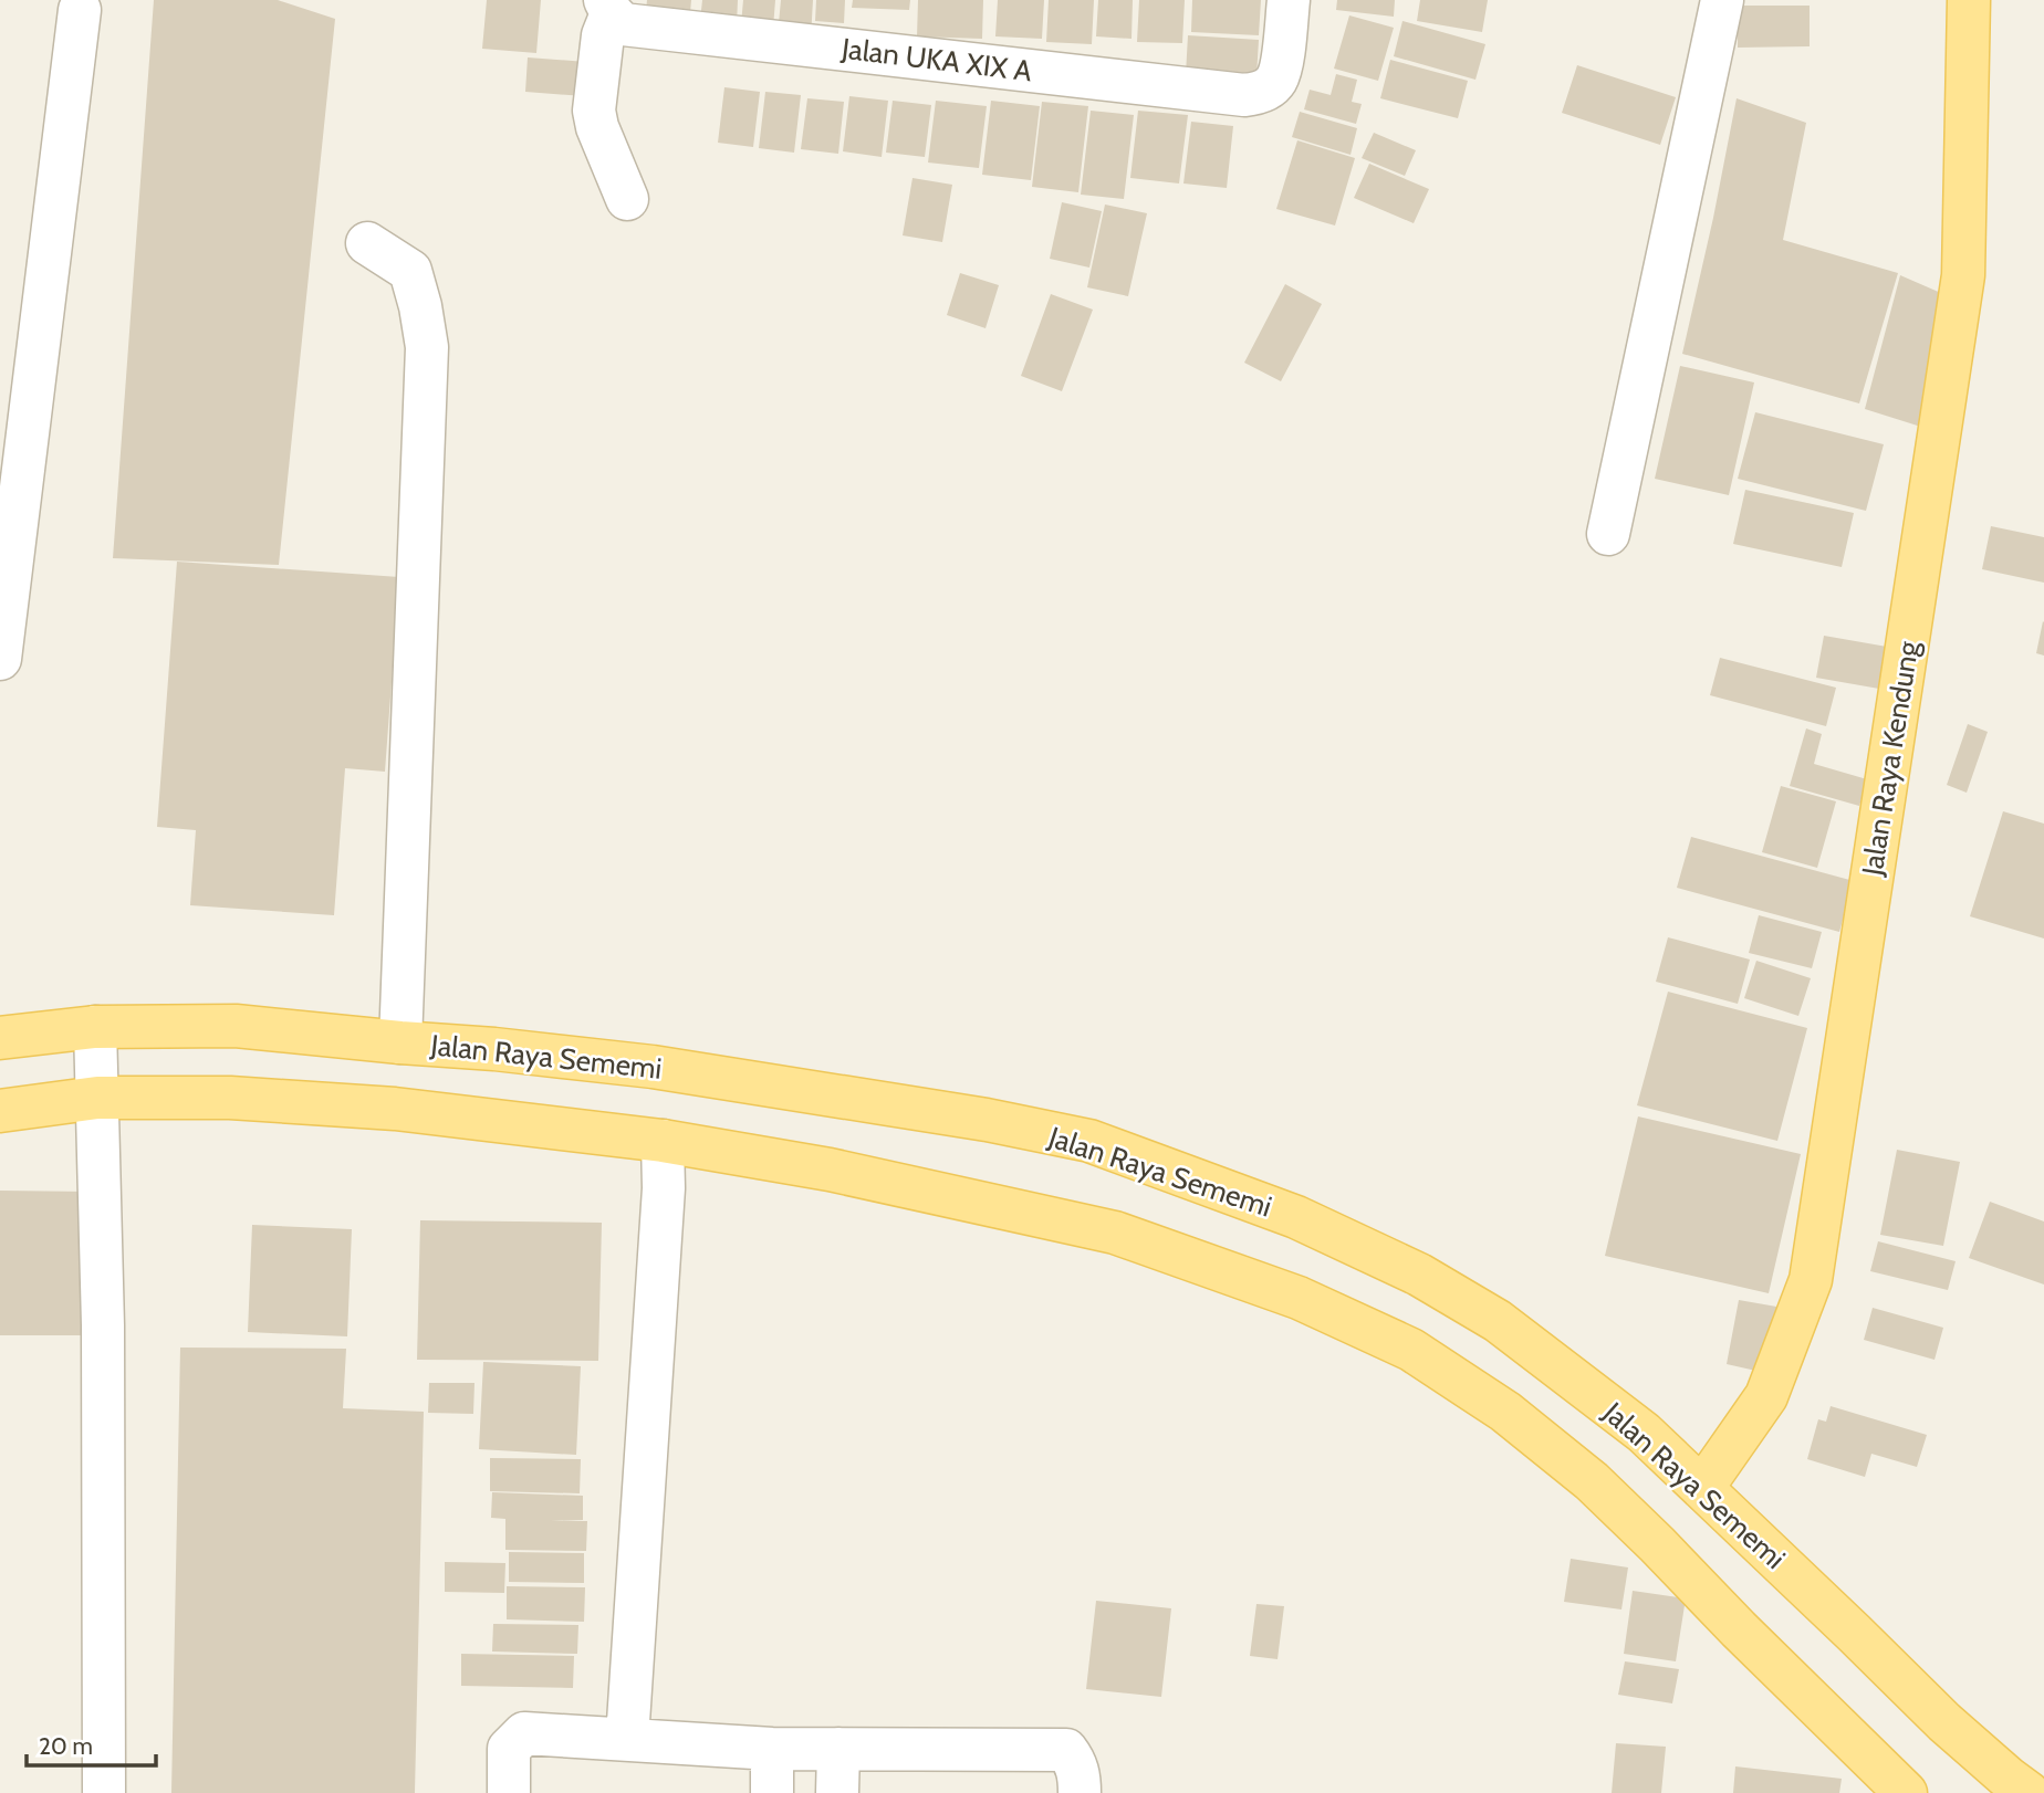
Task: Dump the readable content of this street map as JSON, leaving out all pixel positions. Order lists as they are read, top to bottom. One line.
{"streets":{"main road":["Jalan Raya Kendung","Jalan Raya Sememi"],"street":["Jalan UKA XIX A"]},"crossings":[["Jalan Raya Kendung","Jalan Raya Sememi"]],"scale_bar":"20 m"}
